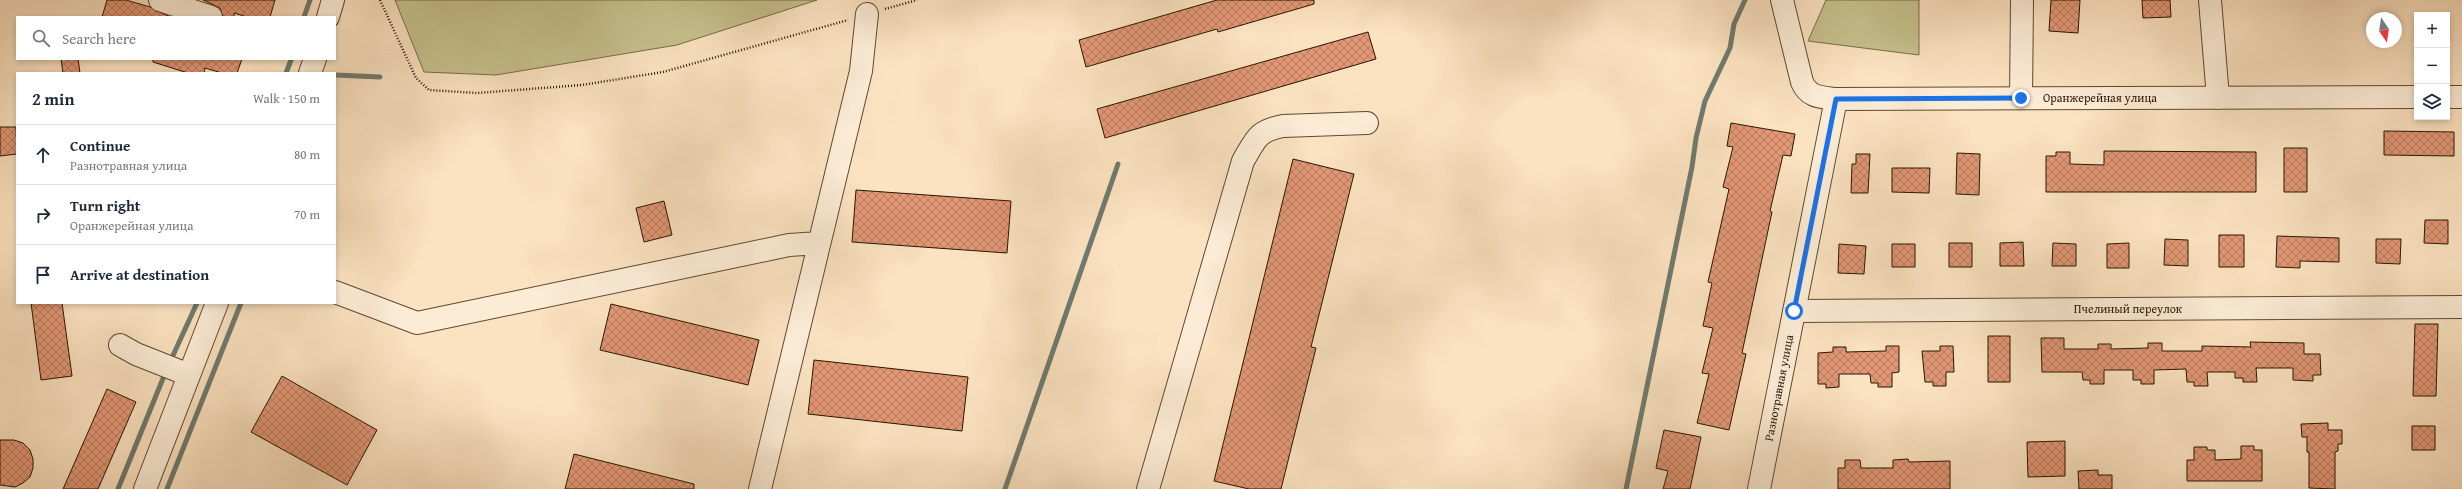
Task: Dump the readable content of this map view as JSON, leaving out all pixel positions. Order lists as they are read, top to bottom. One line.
{"streets":{"street":["Оранжерейная улица","Пчелиный переулок","Разнотравная улица"]},"crossings":[["Оранжерейная улица","Разнотравная улица"],["Пчелиный переулок","Разнотравная улица"]],"north":"bottom","page":{"map_buttons":["+","−"],"search":"Search here","heading":["2 min","Walk · 150 m"],"list":[["Continue","Разнотравная улица","80 m"],["Turn right","Оранжерейная улица","70 m"],"Arrive at destination"]}}
